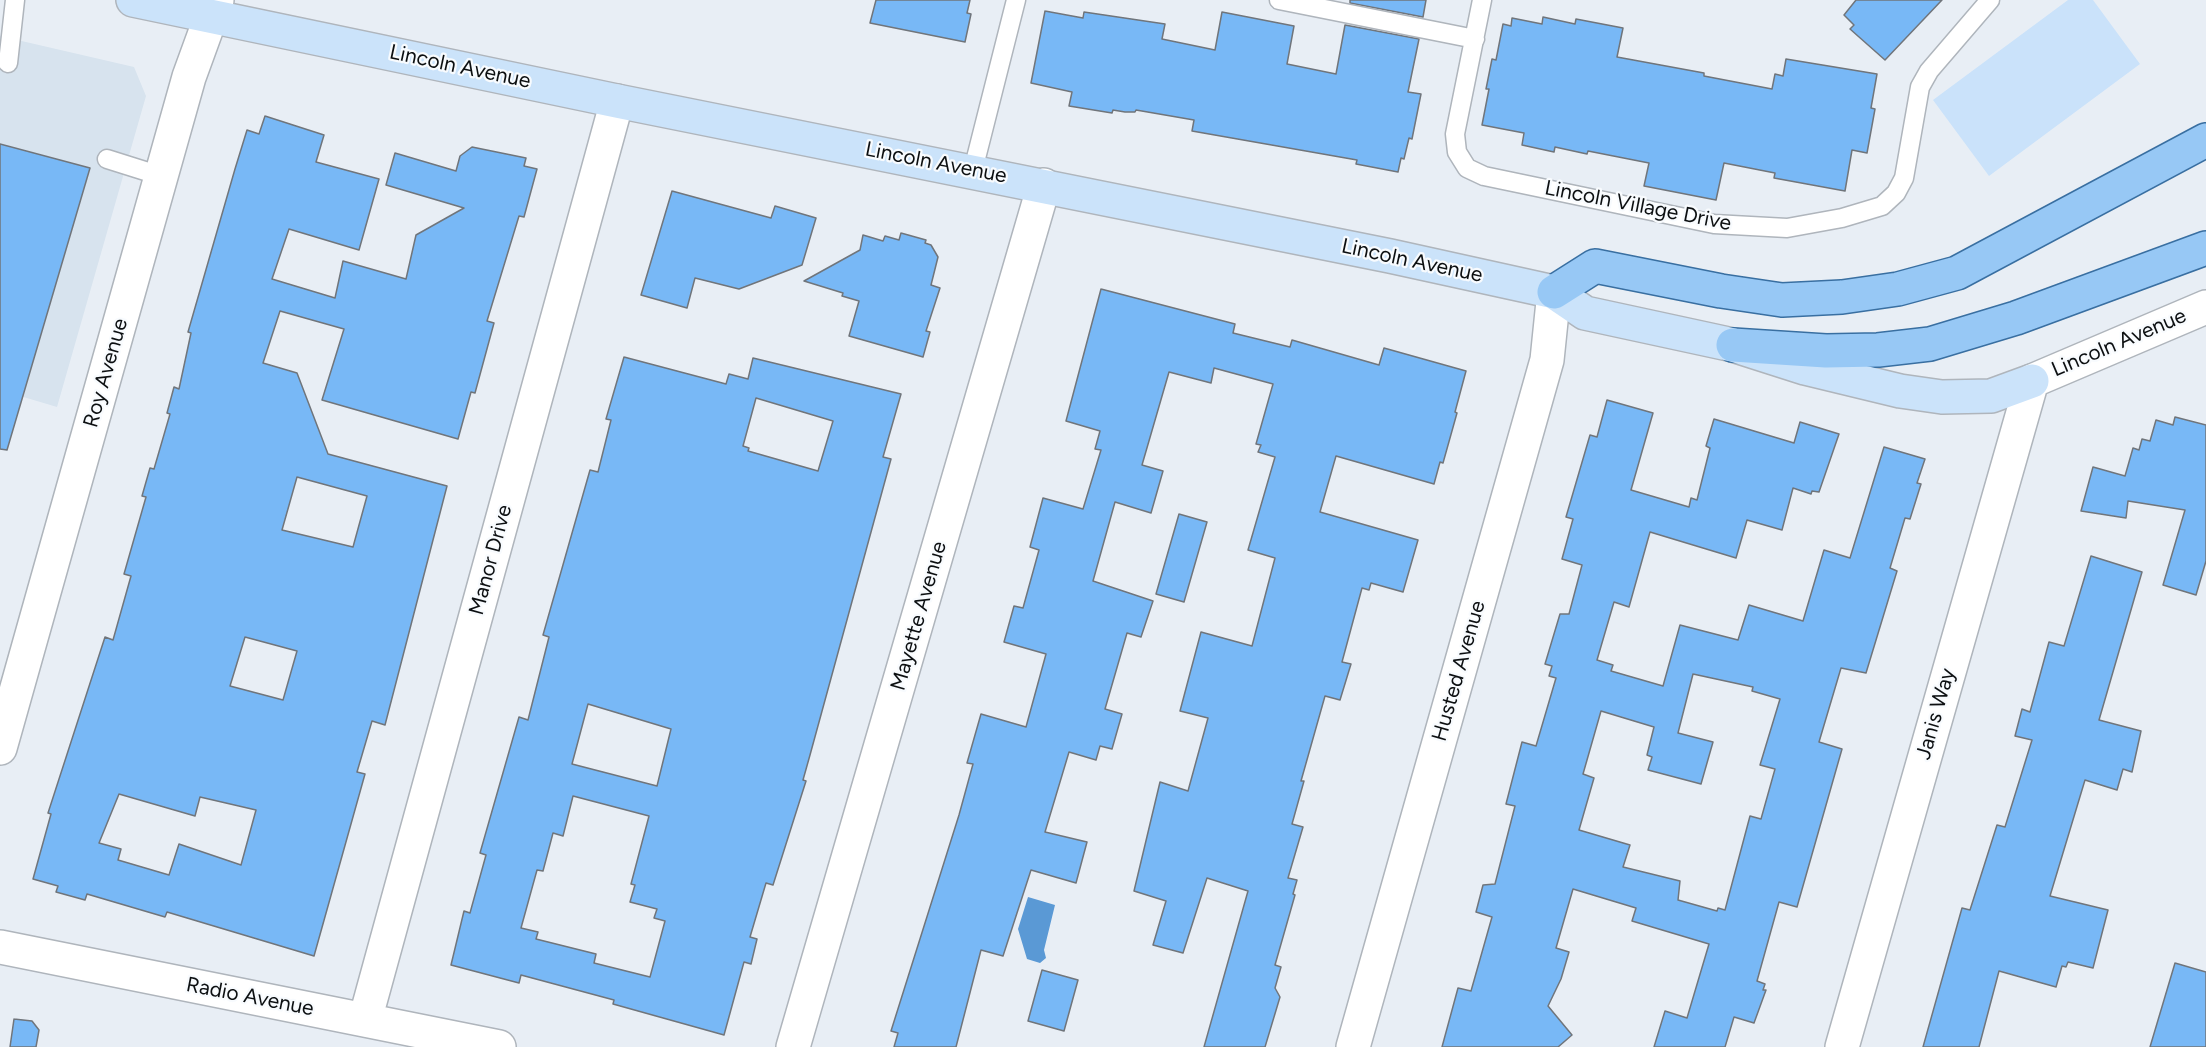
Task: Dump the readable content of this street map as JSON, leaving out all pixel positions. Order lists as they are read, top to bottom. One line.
{"streets":{"main road":["Lincoln Avenue"],"street":["Roy Avenue","Manor Drive","Mayette Avenue","Husted Avenue","Janis Way","Radio Avenue"],"lane":["Lincoln Village Drive"]},"crossings":[["Lincoln Avenue","Roy Avenue"],["Lincoln Avenue","Manor Drive"],["Lincoln Avenue","Mayette Avenue"],["Lincoln Avenue","Husted Avenue"],["Lincoln Avenue","Janis Way"],["Manor Drive","Radio Avenue"]]}
